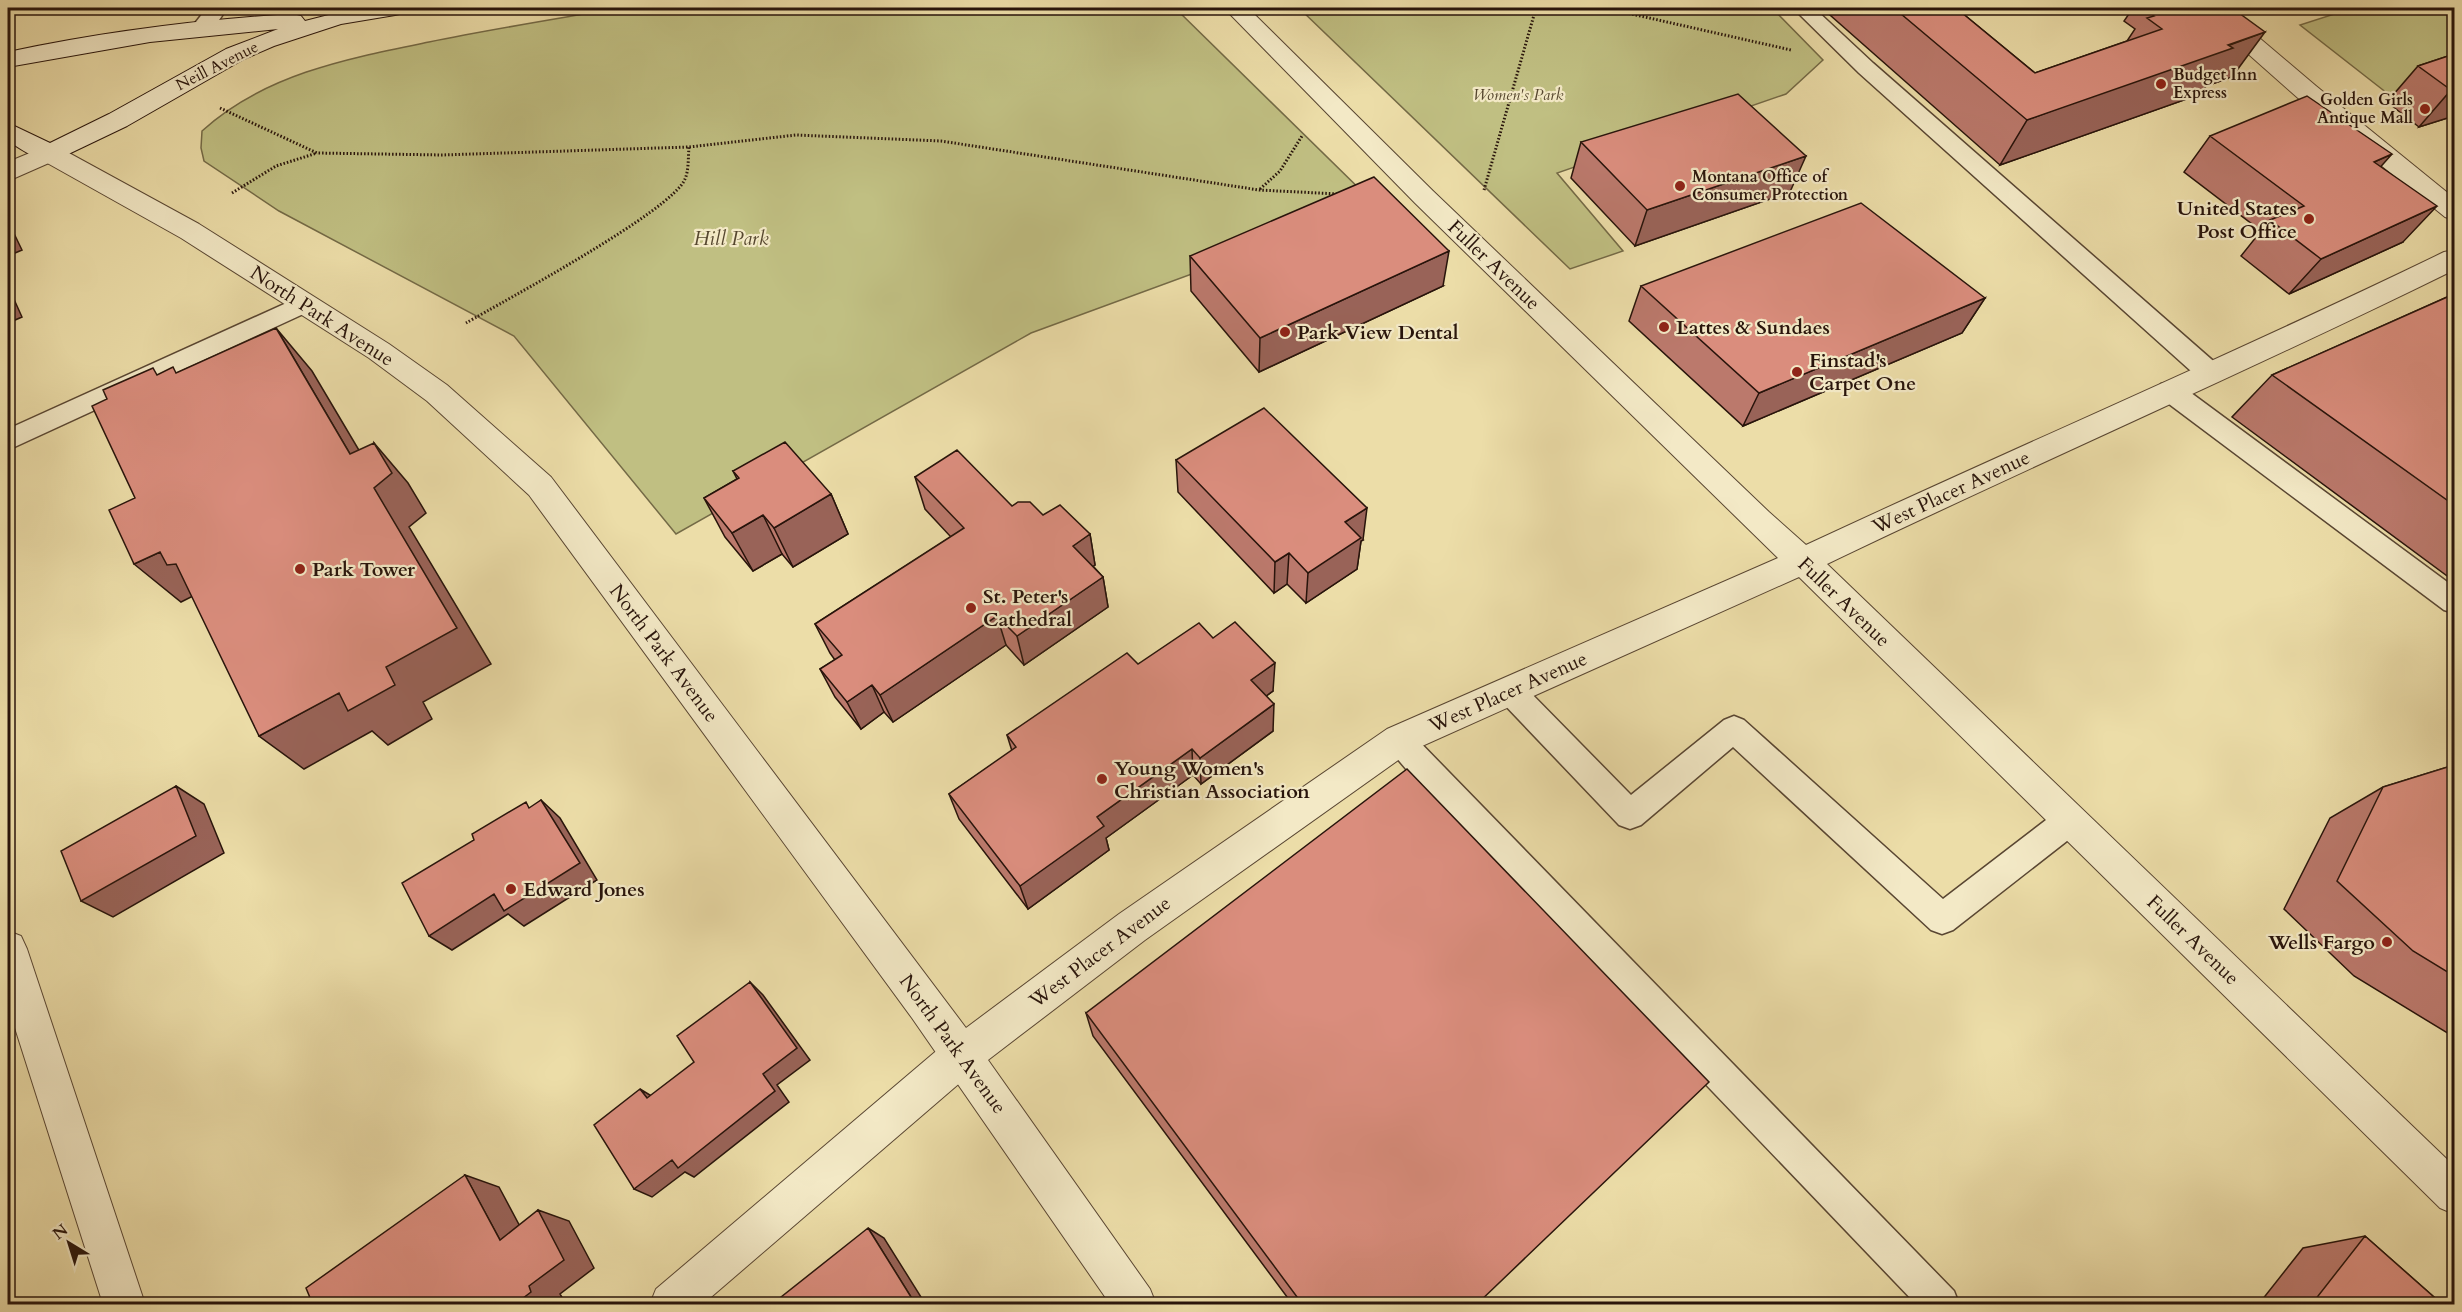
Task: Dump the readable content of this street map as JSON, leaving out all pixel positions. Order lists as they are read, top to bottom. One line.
{"streets":{"street":["Neill Avenue","Fuller Avenue","North Park Avenue","West Placer Avenue"]},"crossings":[["Neill Avenue","North Park Avenue"],["Fuller Avenue","West Placer Avenue"],["North Park Avenue","West Placer Avenue"]],"parks":["Women's Park","Hill Park"],"places":["Budget Inn Express","Golden Girls Antique Mall","Montana Office of Consumer Protection","United States Post Office","Lattes & Sundaes","Park View Dental","Finstad's Carpet One","Park Tower","St. Peter's Cathedral","Young Women's Christian Association","Edward Jones","Wells Fargo"],"north":"top left"}
